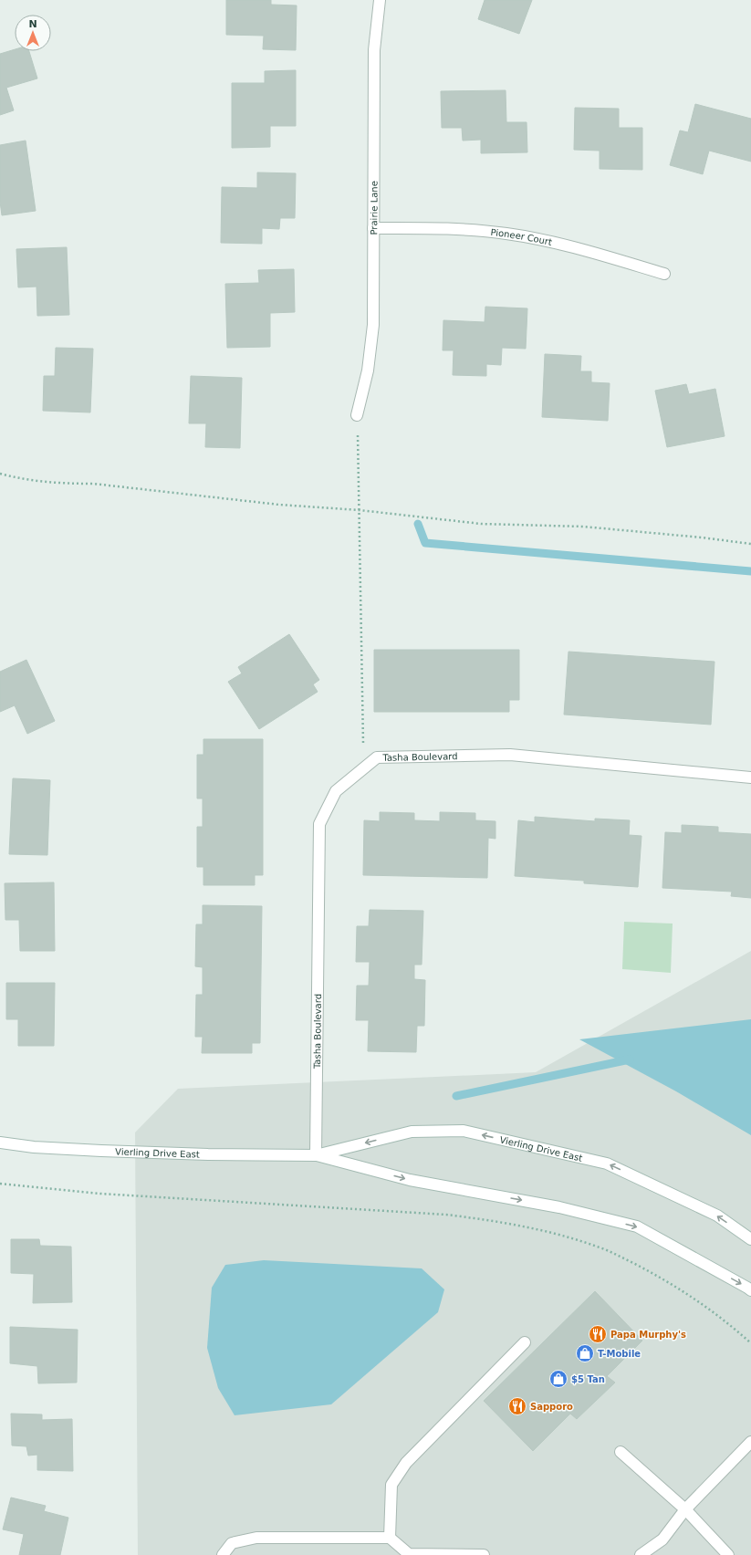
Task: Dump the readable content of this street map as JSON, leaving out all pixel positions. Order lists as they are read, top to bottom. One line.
{"streets":{"street":["Prairie Lane","Pioneer Court","Tasha Boulevard","Vierling Drive East"]},"crossings":[["Prairie Lane","Pioneer Court"],["Tasha Boulevard","Vierling Drive East"]],"places":{"restaurant":["Papa Murphy's","Sapporo"],"shop":["T-Mobile","$5 Tan"]},"north":"top"}
